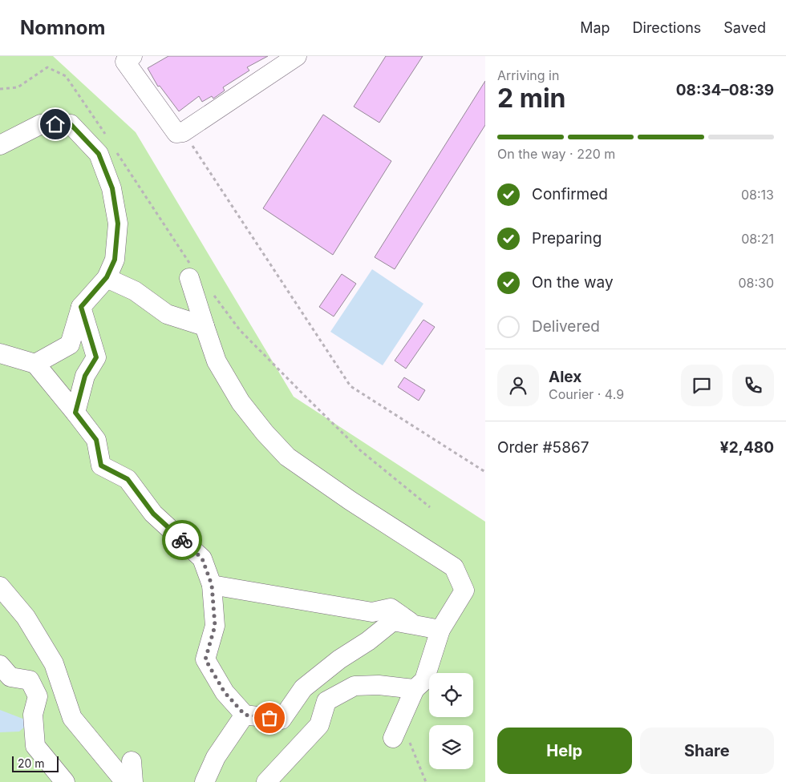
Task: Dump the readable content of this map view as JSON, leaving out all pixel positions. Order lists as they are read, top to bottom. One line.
{"scale_bar":"20 m","page":{"header":"Nomnom","nav":["Map","Directions","Saved"],"heading":["2 min","Arriving in","08:34–08:39"],"panel":["Alex","Courier · 4.9","Order #5867","¥2,480"],"bar":"On the way · 220 m","list":[["Confirmed","08:13"],["Preparing","08:21"],["On the way","08:30"],"Delivered"],"buttons":["Help","Share"],"scale":"20 m"}}
